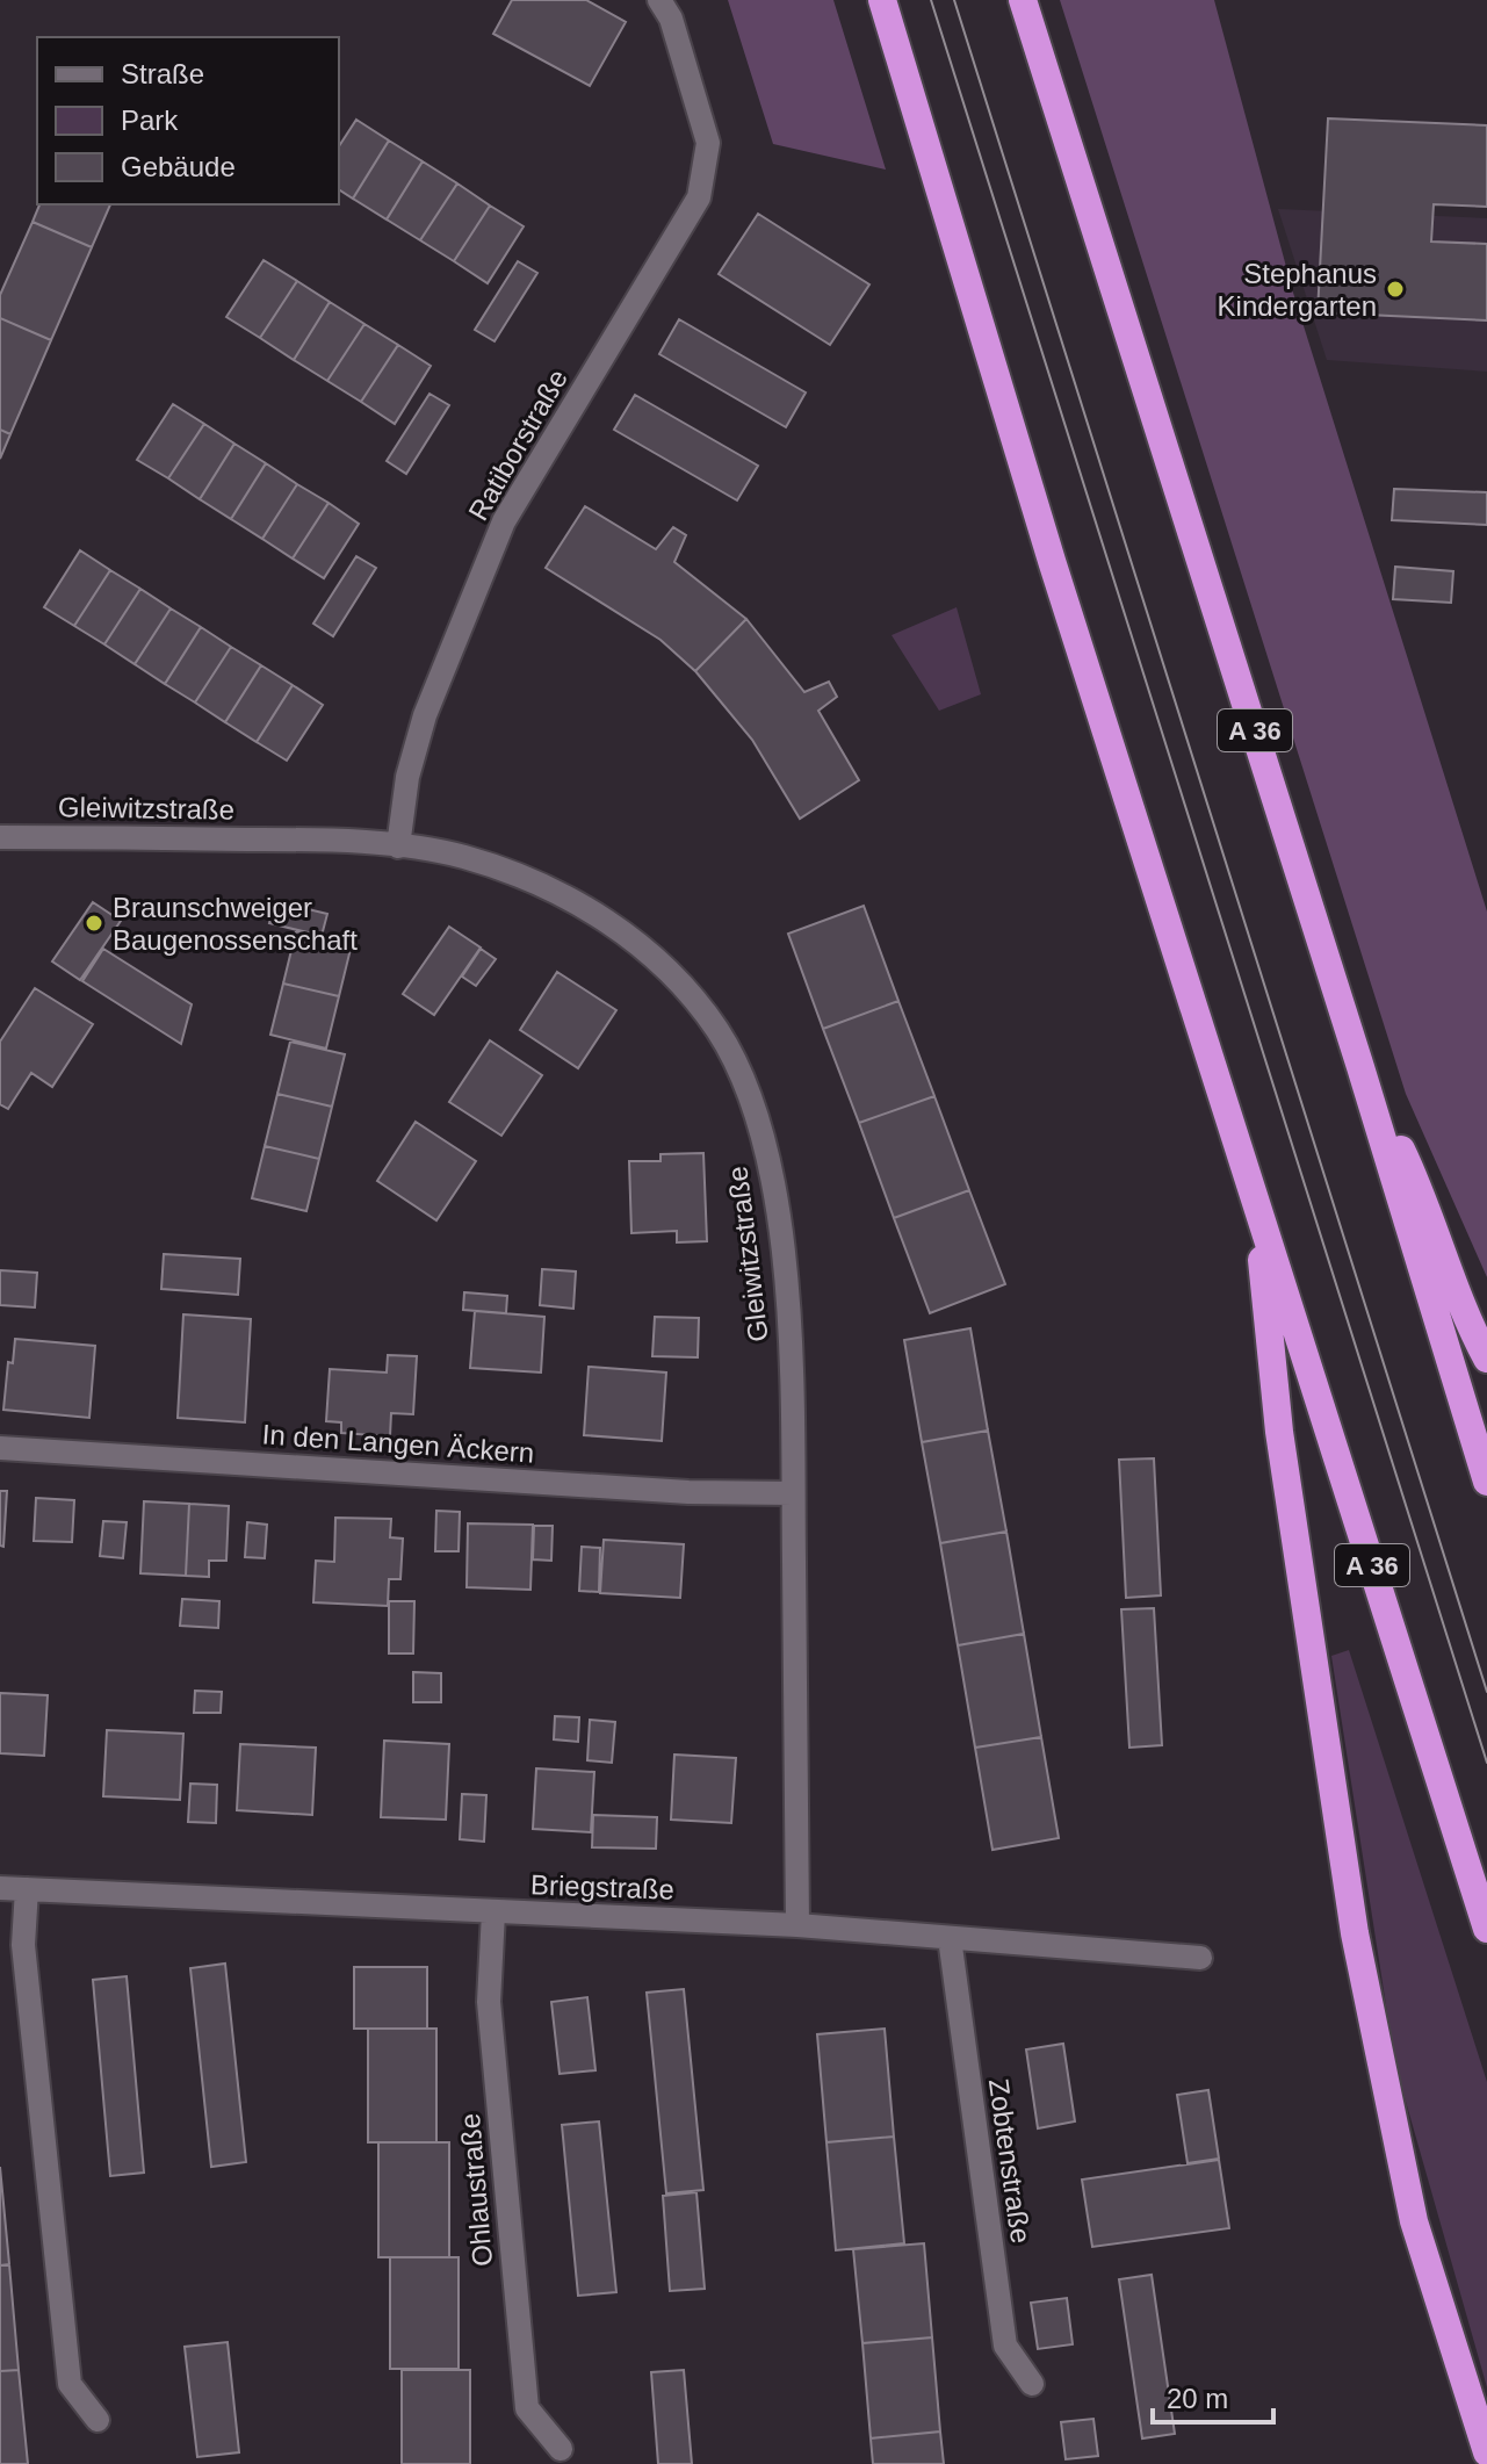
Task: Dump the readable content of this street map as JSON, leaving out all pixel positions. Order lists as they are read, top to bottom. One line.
{"streets":{"highway":["A 36"],"street":["Ratiborstraße","Gleiwitzstraße","In den Langen Äckern","Briegstraße","Zobtenstraße","Ohlaustraße"]},"crossings":[["Ratiborstraße","Gleiwitzstraße"],["Gleiwitzstraße","In den Langen Äckern"],["Gleiwitzstraße","Briegstraße"],["Briegstraße","Zobtenstraße"],["Briegstraße","Ohlaustraße"]],"places":["Stephanus Kindergarten","Braunschweiger Baugenossenschaft"],"legend":["Straße","Park","Gebäude"],"scale_bar":"20 m"}
